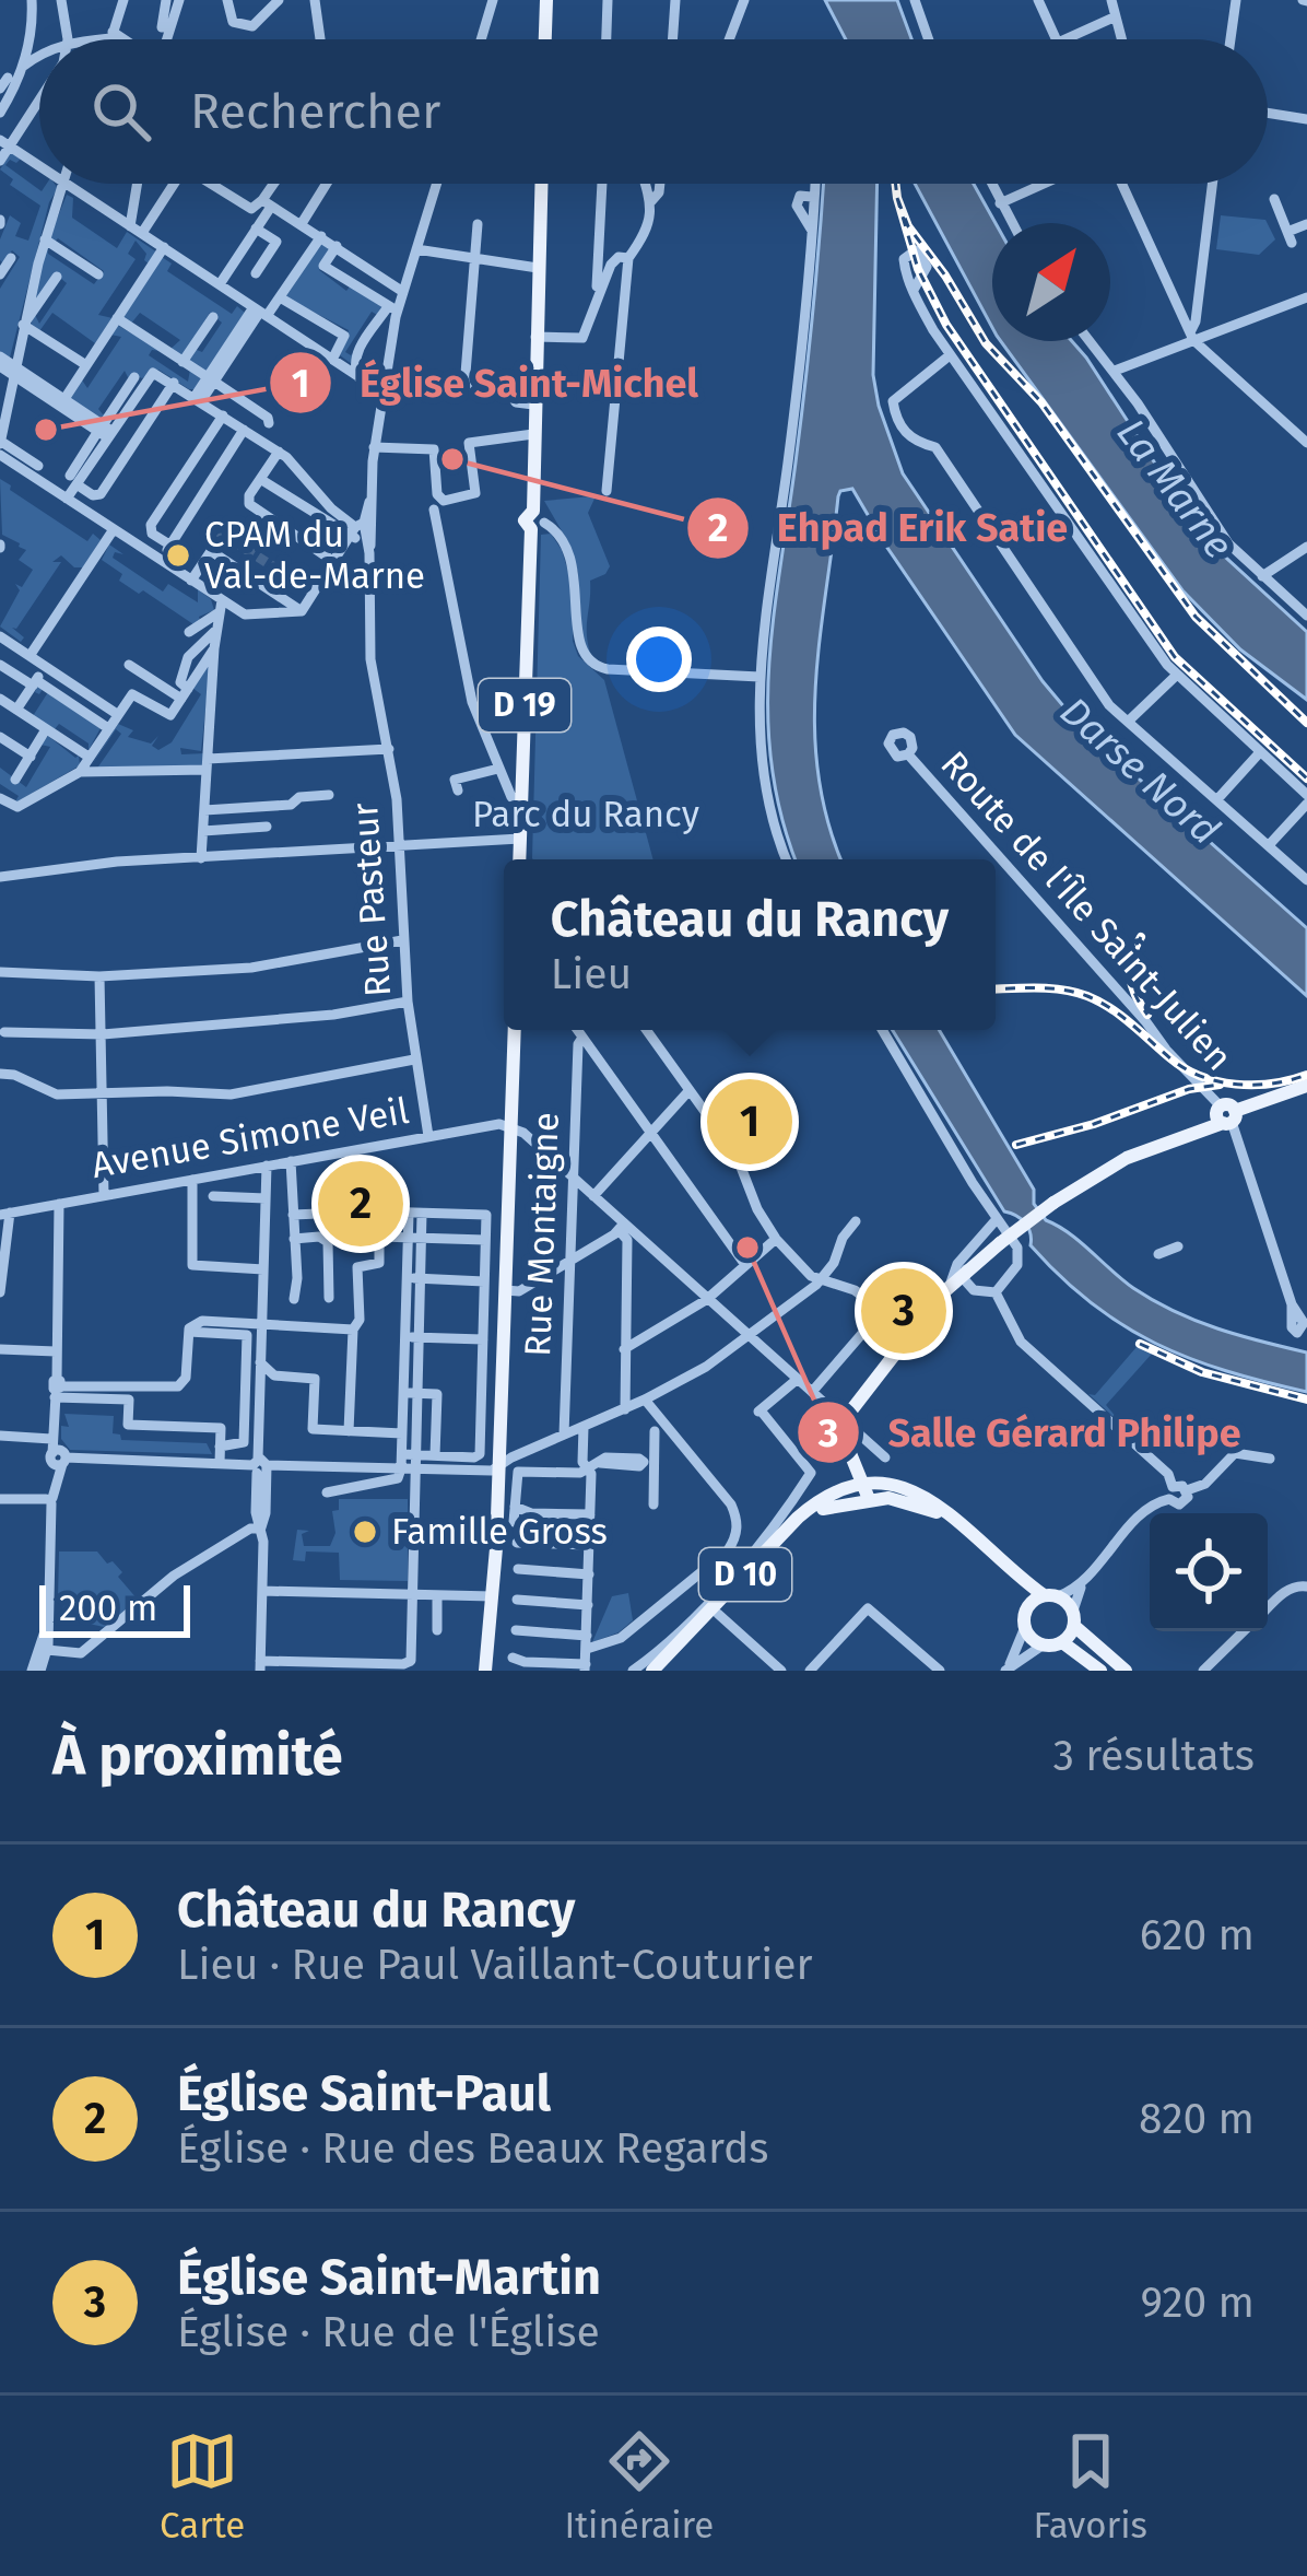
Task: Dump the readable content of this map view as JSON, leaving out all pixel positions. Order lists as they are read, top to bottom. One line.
{"streets":{"main road":["D 19","D 10"],"street":["Rue Pasteur","Route de l'Île Saint-Julien","Avenue Simone Veil","Rue Montaigne"]},"crossings":[["Rue Pasteur","Avenue Simone Veil"]],"water":["La Marne","Darse Nord"],"parks":["Parc du Rancy"],"places":["Église Saint-Michel","Ehpad Erik Satie","CPAM du Val-de-Marne","Salle Gérard Philipe","Famille Gross"],"scale_bar":"200 m","north":"top right","page":{"search":"Rechercher","popup":["Château du Rancy","Lieu"],"pins":["1","2","3"],"scale":"200 m","heading":["À proximité","3 résultats"],"list":[{"mark":"1","name":"Château du Rancy","note":"Lieu · Rue Paul Vaillant-Couturier","value":"620 m"},{"mark":"2","name":"Église Saint-Paul","note":"Église · Rue des Beaux Regards","value":"820 m"},{"mark":"3","name":"Église Saint-Martin","note":"Église · Rue de l'Église","value":"920 m"}],"nav":["Carte","Itinéraire","Favoris"]}}
